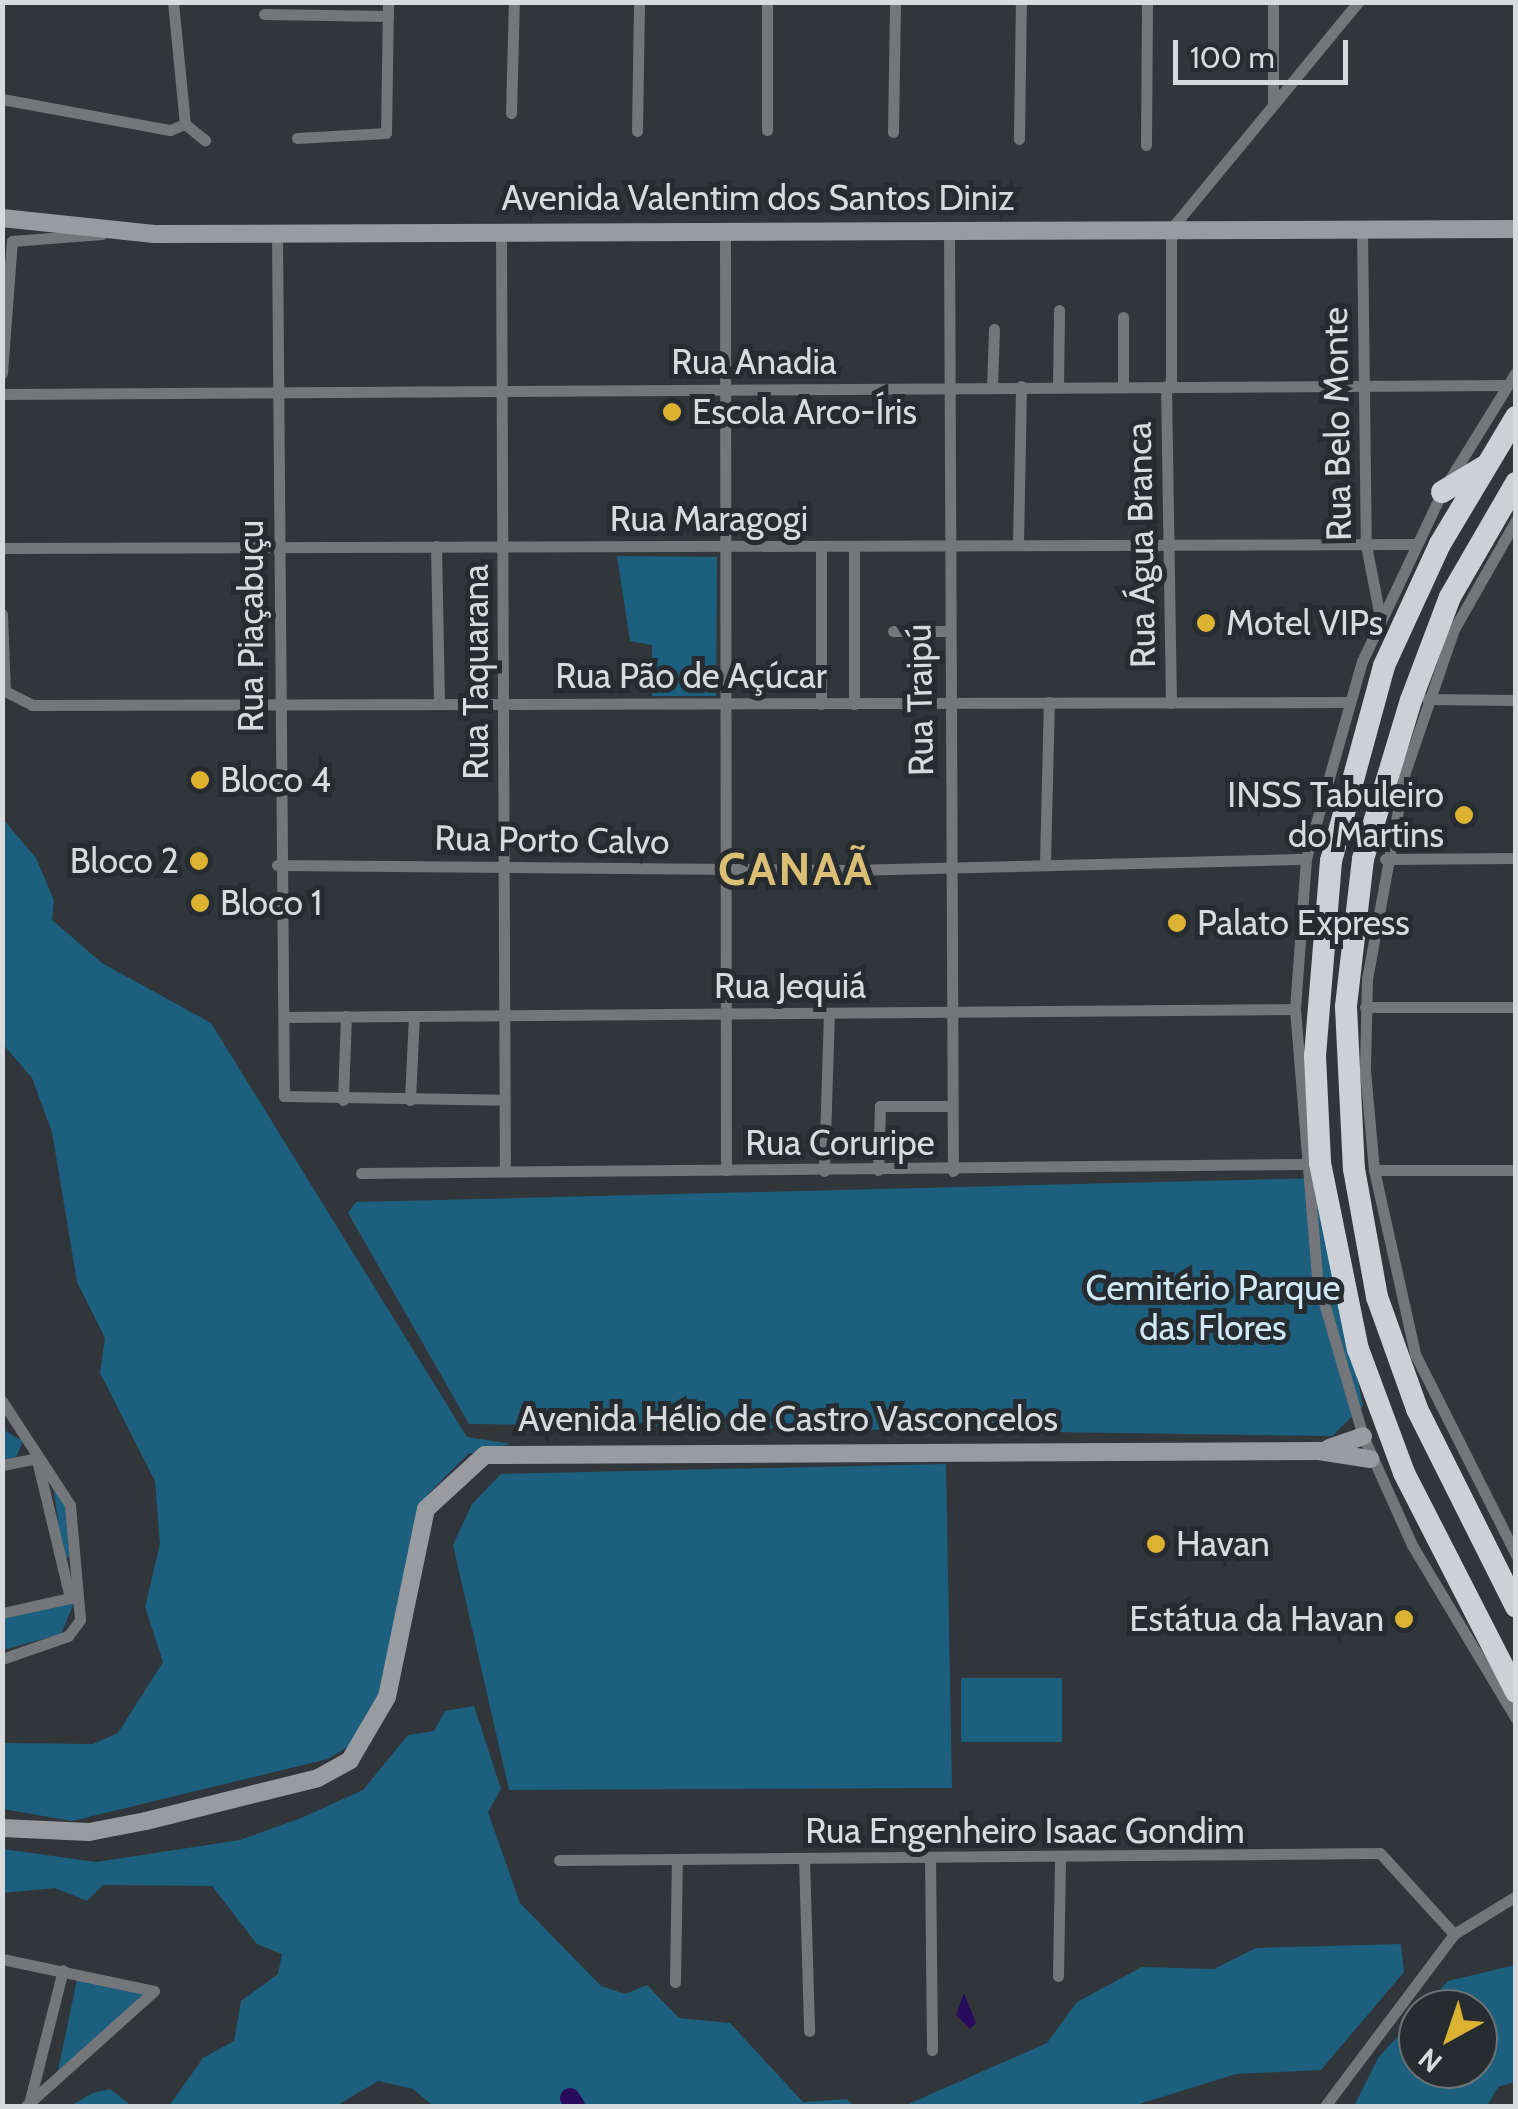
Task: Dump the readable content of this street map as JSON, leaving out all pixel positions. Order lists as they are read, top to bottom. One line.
{"streets":{"street":["Avenida Valentim dos Santos Diniz","Rua Anadia","Rua Belo Monte","Rua Maragogi","Rua Água Branca","Rua Piaçabuçu","Rua Taquarana","Rua Pão de Açúcar","Rua Traipú","Rua Porto Calvo","Rua Jequiá","Rua Coruripe","Avenida Hélio de Castro Vasconcelos","Rua Engenheiro Isaac Gondim"]},"crossings":[["Avenida Valentim dos Santos Diniz","Rua Belo Monte"],["Avenida Valentim dos Santos Diniz","Rua Água Branca"],["Avenida Valentim dos Santos Diniz","Rua Piaçabuçu"],["Avenida Valentim dos Santos Diniz","Rua Taquarana"],["Avenida Valentim dos Santos Diniz","Rua Traipú"],["Rua Anadia","Rua Belo Monte"],["Rua Anadia","Rua Água Branca"],["Rua Anadia","Rua Piaçabuçu"],["Rua Anadia","Rua Taquarana"],["Rua Anadia","Rua Traipú"],["Rua Belo Monte","Rua Maragogi"],["Rua Maragogi","Rua Água Branca"],["Rua Maragogi","Rua Piaçabuçu"],["Rua Maragogi","Rua Taquarana"],["Rua Maragogi","Rua Traipú"],["Rua Água Branca","Rua Pão de Açúcar"],["Rua Piaçabuçu","Rua Pão de Açúcar"],["Rua Piaçabuçu","Rua Porto Calvo"],["Rua Piaçabuçu","Rua Jequiá"],["Rua Taquarana","Rua Pão de Açúcar"],["Rua Taquarana","Rua Porto Calvo"],["Rua Taquarana","Rua Jequiá"],["Rua Taquarana","Rua Coruripe"],["Rua Pão de Açúcar","Rua Traipú"],["Rua Traipú","Rua Porto Calvo"],["Rua Traipú","Rua Jequiá"],["Rua Traipú","Rua Coruripe"]],"districts":["CANAÃ"],"parks":["Cemitério Parque das Flores"],"places":["Escola Arco-Íris","Motel VIPs","Bloco 4","INSS Tabuleiro do Martins","Bloco 2","Bloco 1","Palato Express","Havan","Estátua da Havan"],"scale_bar":"100 m","north":"bottom left"}
